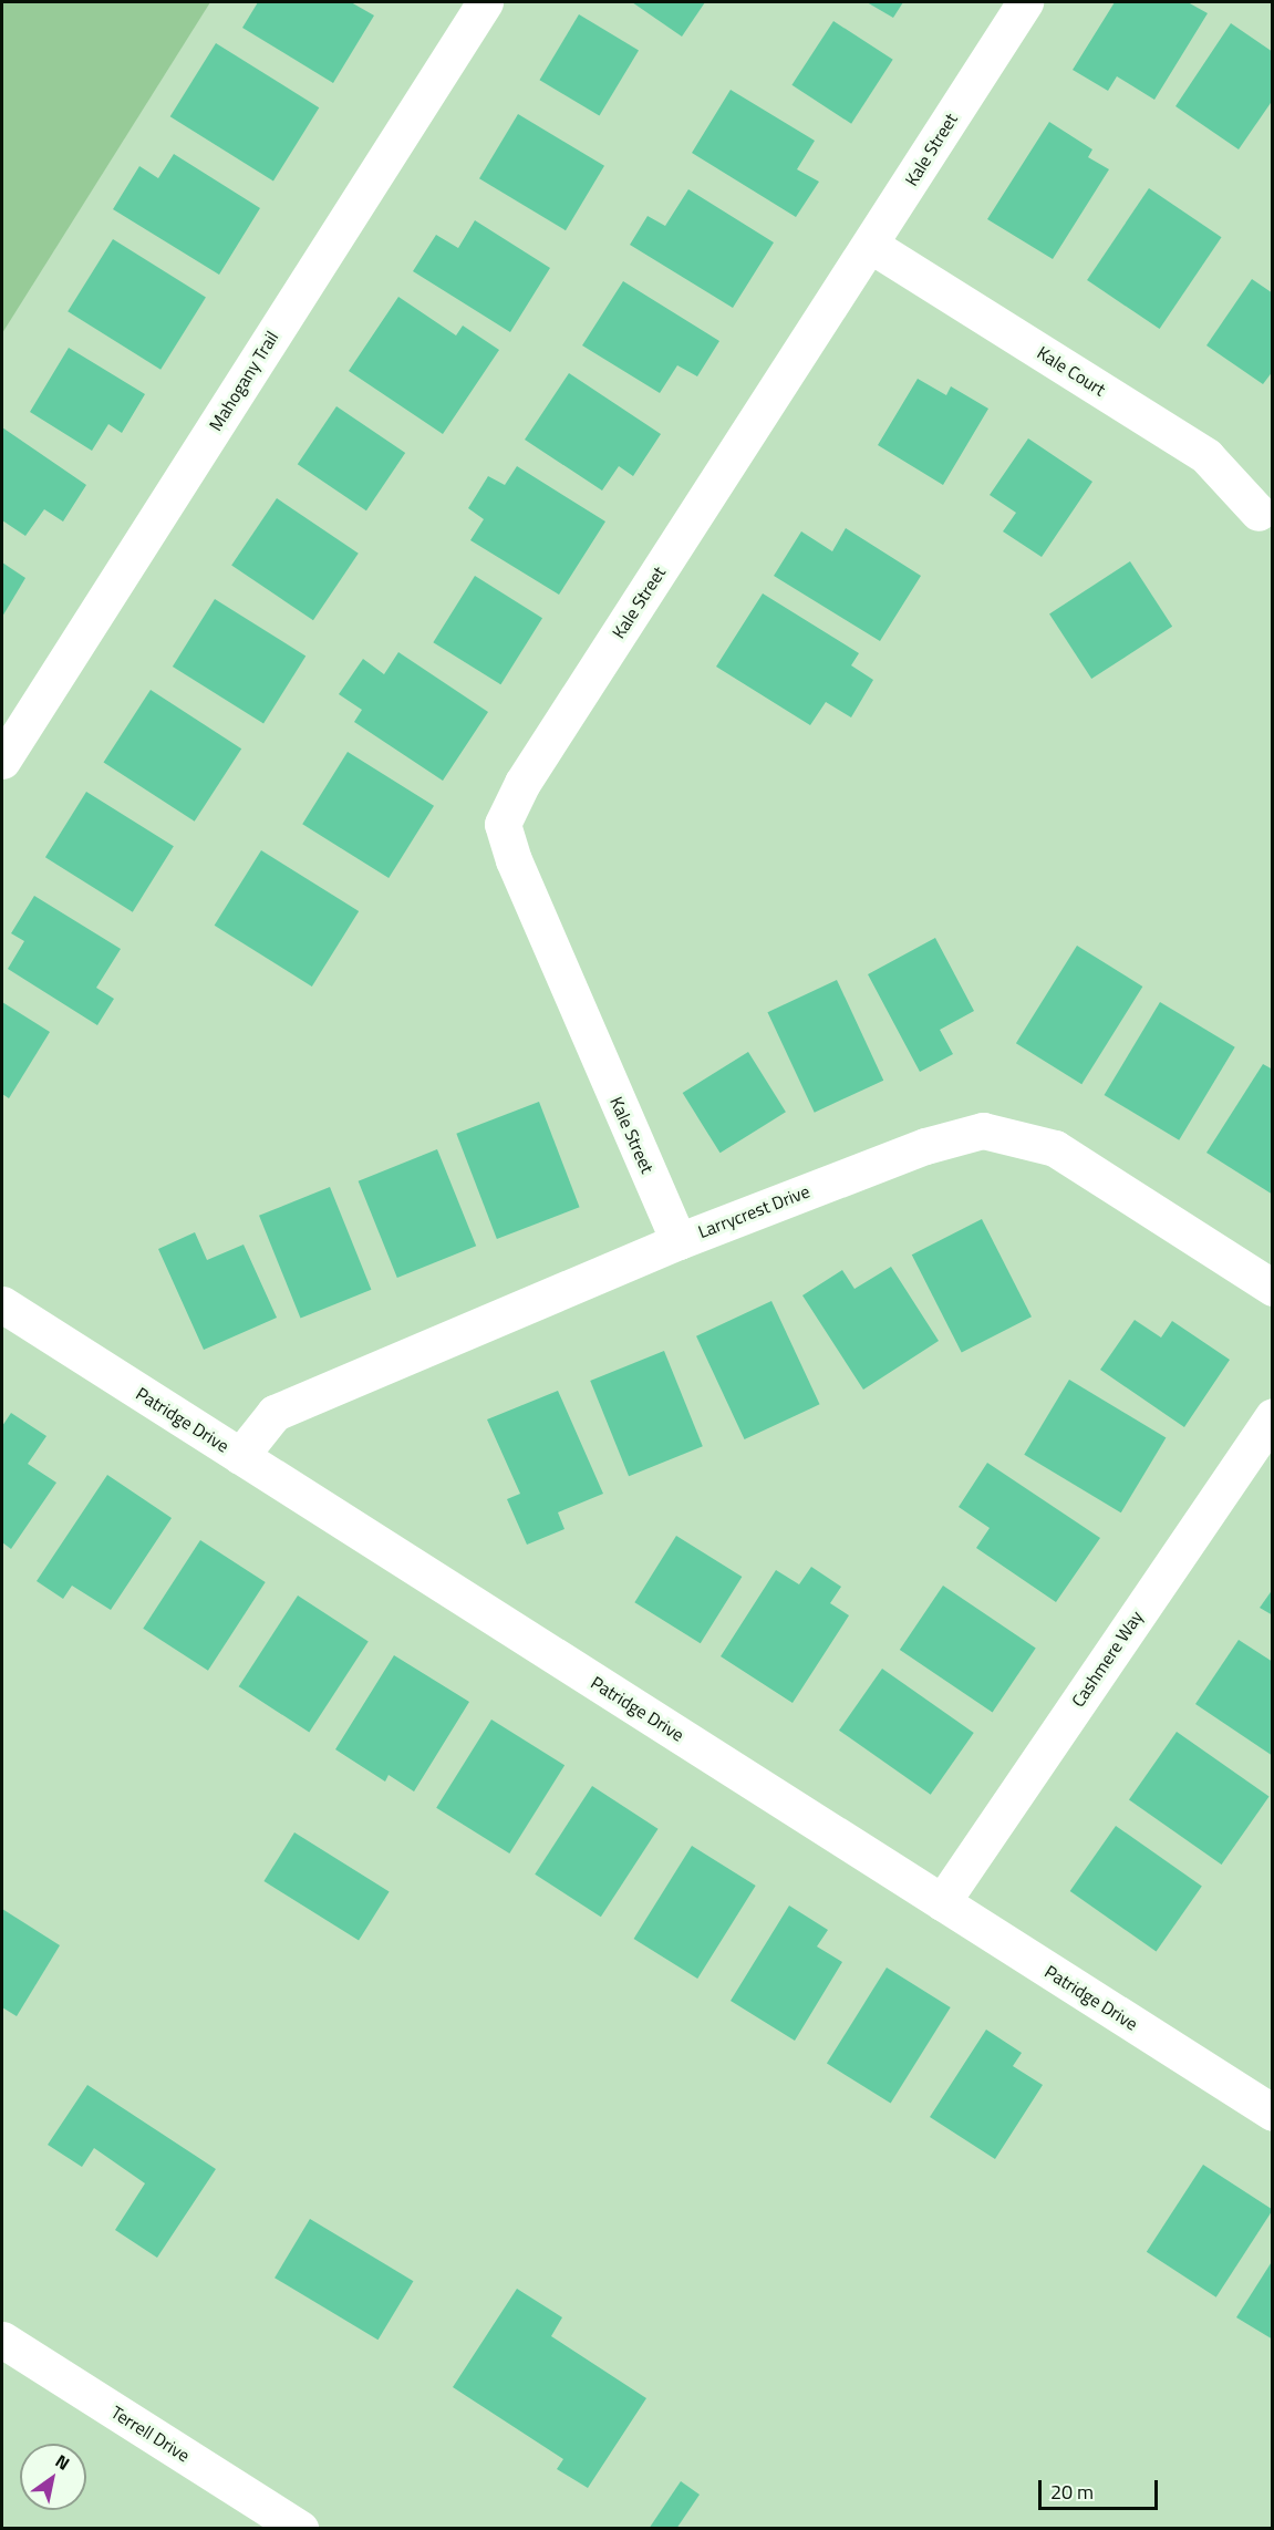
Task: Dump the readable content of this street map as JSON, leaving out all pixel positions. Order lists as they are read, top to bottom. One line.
{"streets":{"street":["Kale Street","Kale Court","Mahogany Trail","Larrycrest Drive","Patridge Drive","Cashmere Way","Terrell Drive"]},"crossings":[["Kale Street","Kale Court"],["Kale Street","Larrycrest Drive"],["Larrycrest Drive","Patridge Drive"],["Patridge Drive","Cashmere Way"]],"scale_bar":"20 m","north":"top right"}
